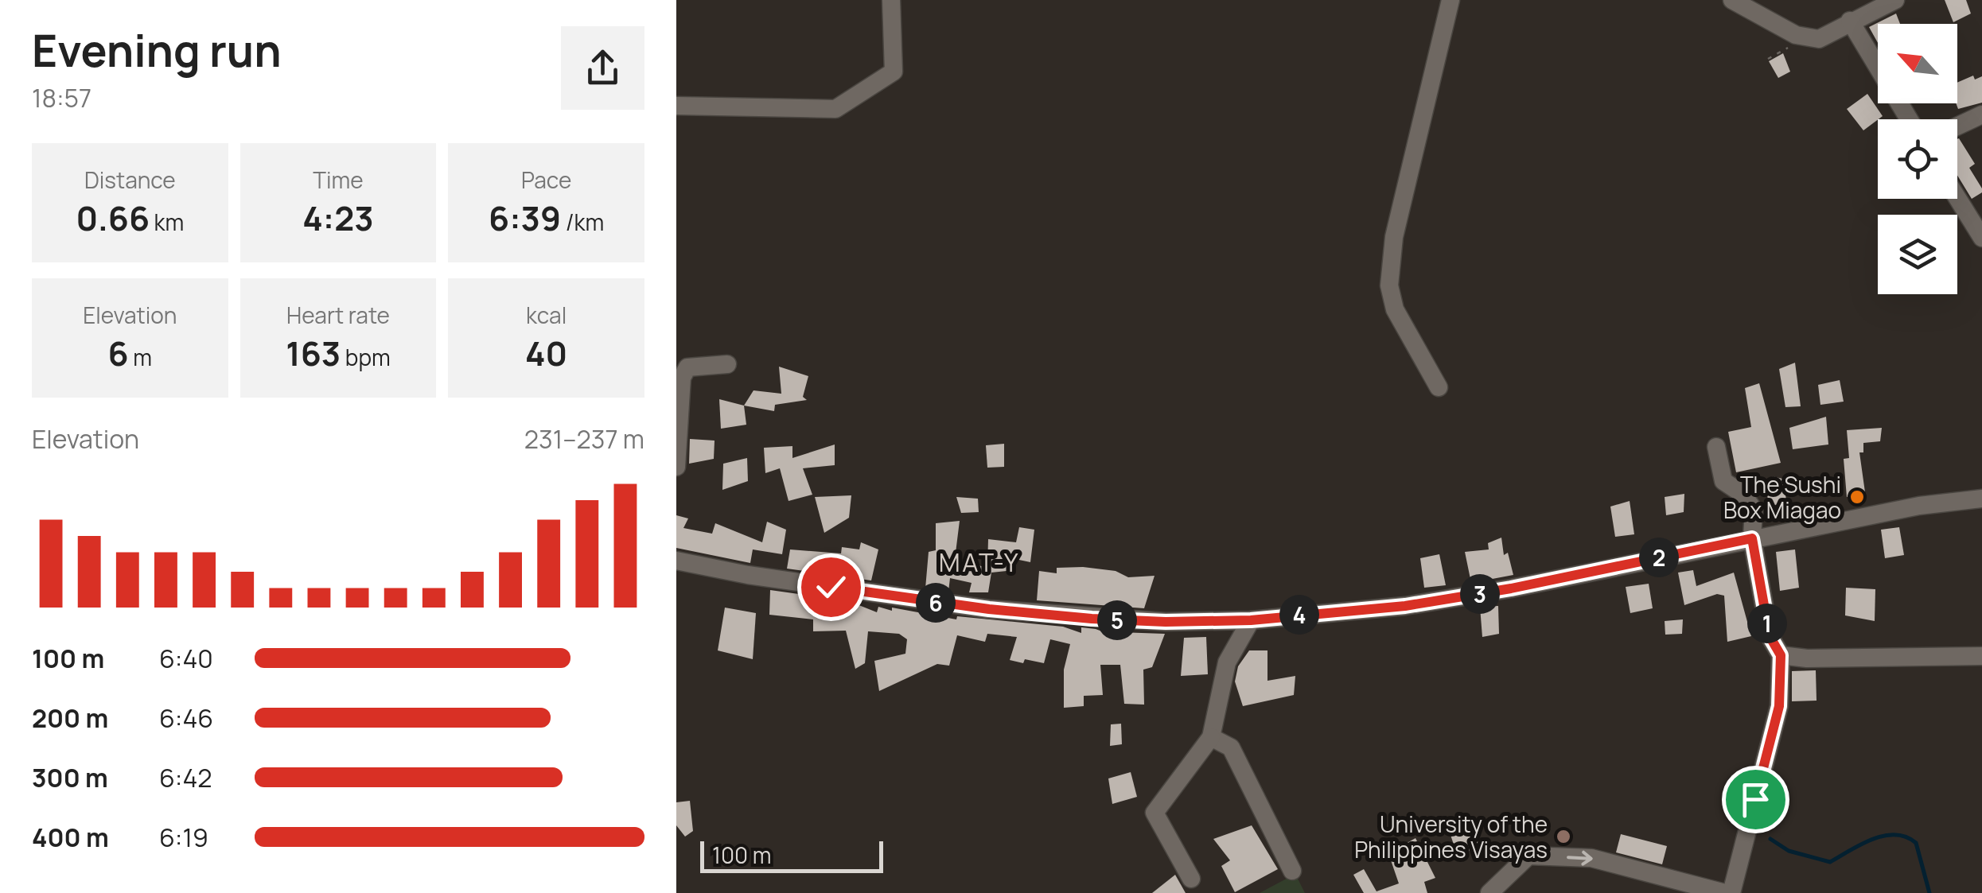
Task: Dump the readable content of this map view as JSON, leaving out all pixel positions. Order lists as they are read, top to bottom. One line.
{"districts":["MAT-Y"],"places":["The Sushi Box Miagao","University of the Philippines Visayas"],"scale_bar":"100 m","north":"top left","page":{"heading":["Evening run","18:57"],"stats":[["Distance","0.66 km"],["Time","4:23"],["Pace","6:39 /km"],["Elevation","6 m"],["Heart rate","163 bpm"],["kcal","40"]],"chart":["Elevation","231–237 m"],"pins":["2","3","6","4","5","1"],"list":[{"name":"100 m","note":"6:40"},{"name":"200 m","note":"6:46"},{"name":"300 m","note":"6:42"},{"name":"400 m","note":"6:19"}],"scale":"100 m"}}
